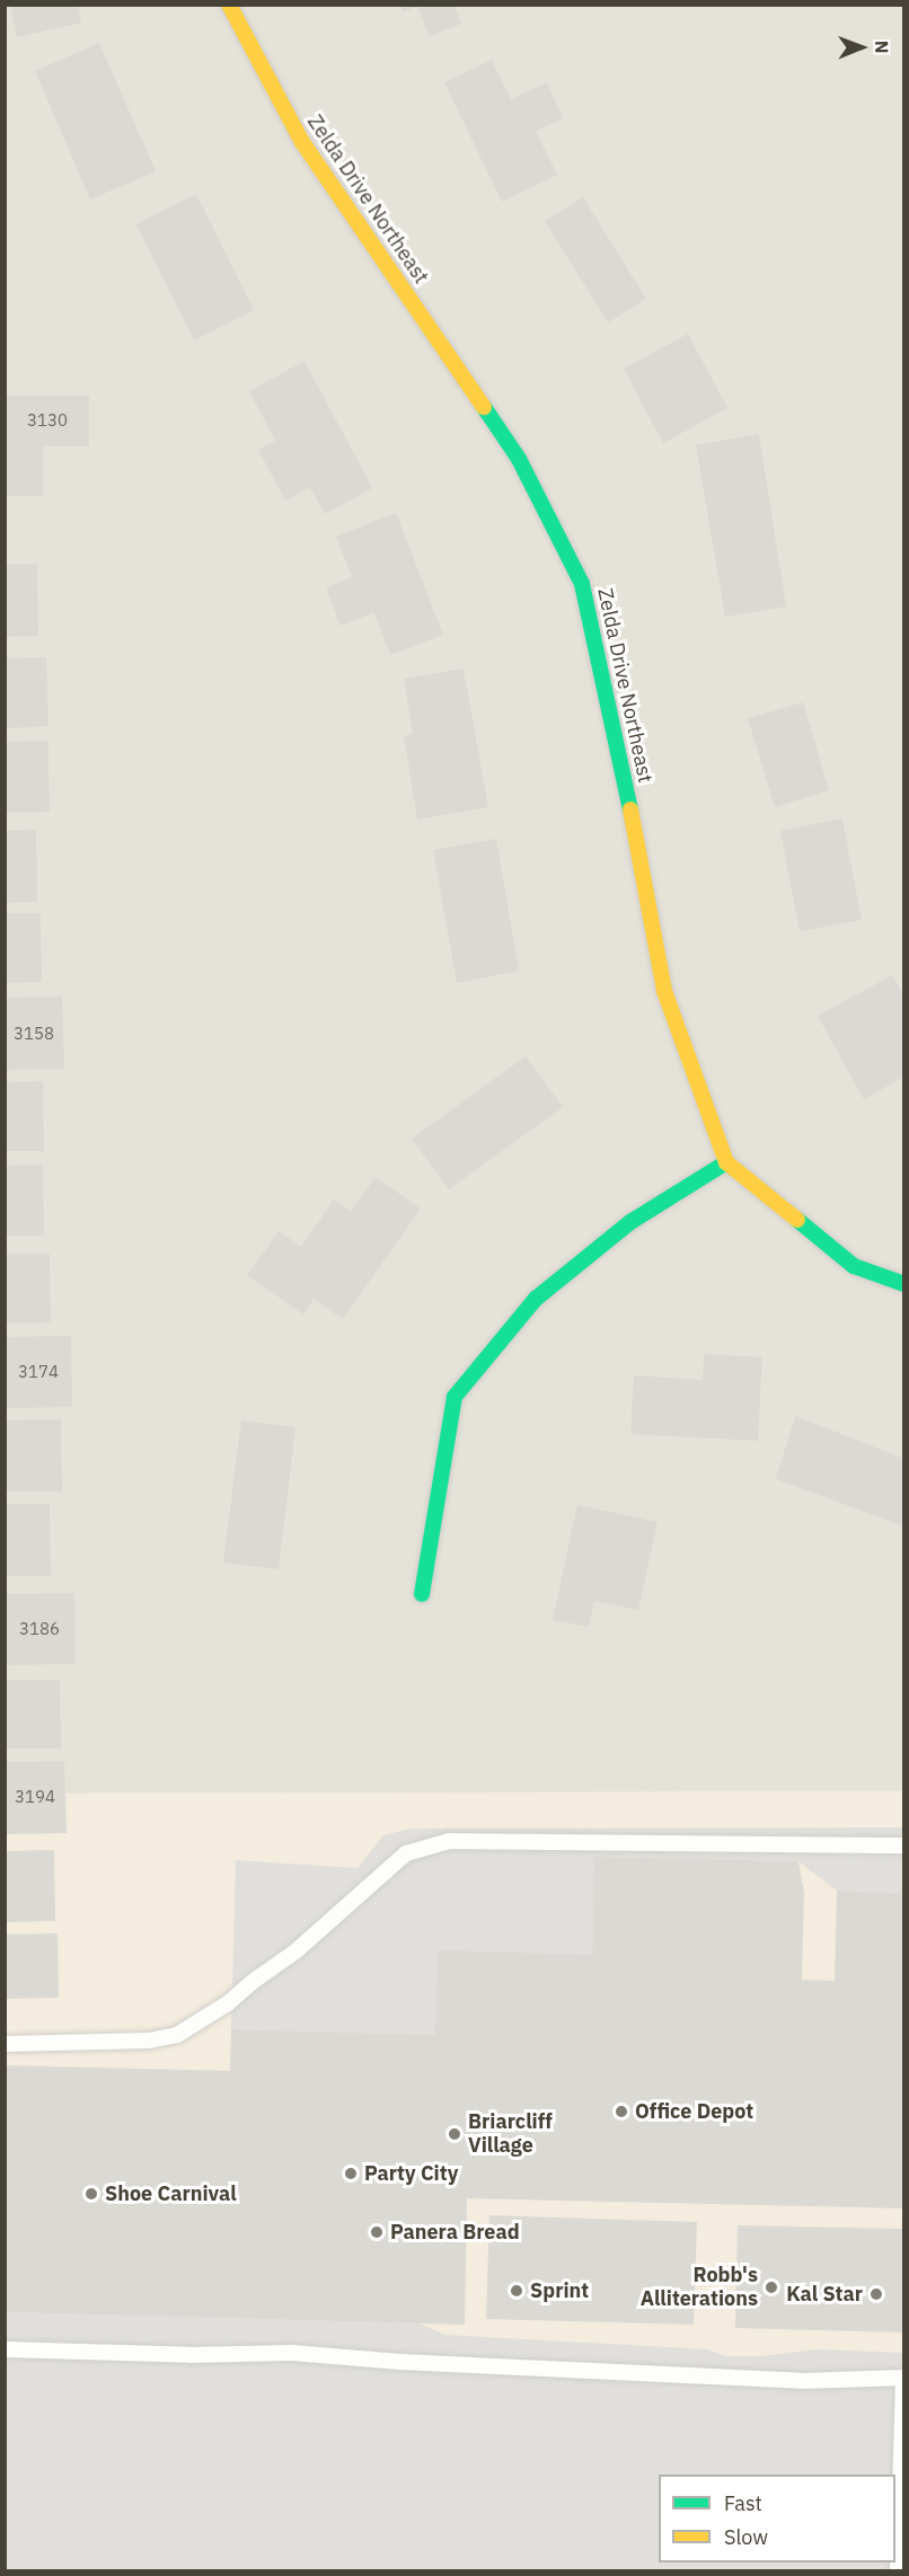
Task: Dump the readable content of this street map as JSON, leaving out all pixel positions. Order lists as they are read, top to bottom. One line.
{"streets":{"street":["Zelda Drive Northeast"]},"places":["Office Depot","Briarcliff Village","Party City","Shoe Carnival","Panera Bread","Robb's Alliterations","Sprint","Kal Star"],"house_numbers":["3130","3158","3174","3186","3194"],"legend":["Fast","Slow"],"north":"right"}
